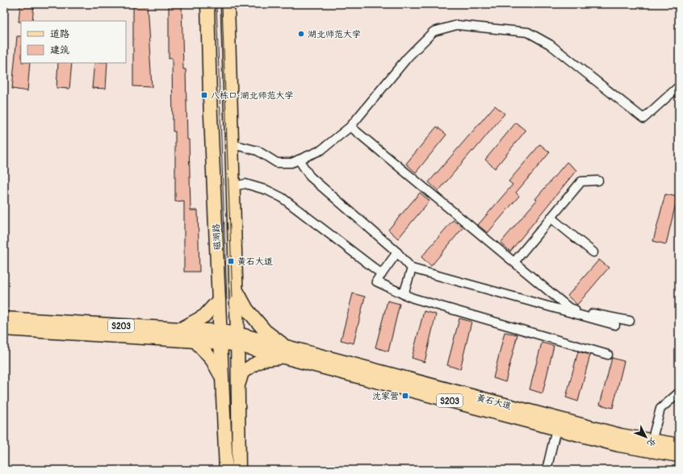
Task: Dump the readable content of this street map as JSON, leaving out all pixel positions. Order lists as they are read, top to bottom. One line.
{"streets":{"main road":["磁湖路","S203","黄石大道"]},"crossings":[["磁湖路","黄石大道"]],"places":{"other":["湖北师范大学"],"transit":["八栋口·湖北师范大学","黄石大道","沈家营"]},"legend":["道路","建筑"],"north":"bottom right"}
